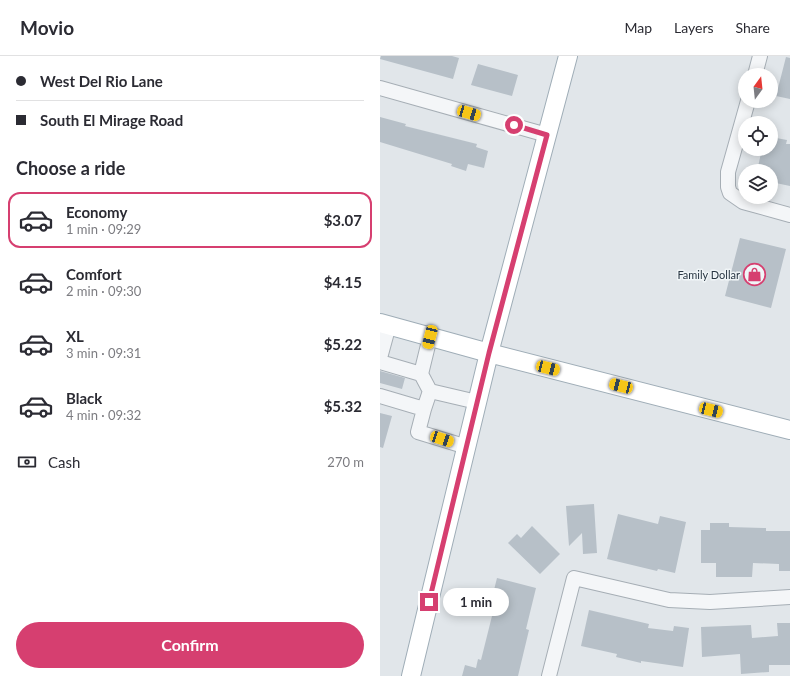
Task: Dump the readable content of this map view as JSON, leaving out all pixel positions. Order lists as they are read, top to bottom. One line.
{"places":{"shop":["Family Dollar"]},"north":"top","page":{"header":"Movio","nav":["Map","Layers","Share"],"banner":["West Del Rio Lane","South El Mirage Road"],"heading":"Choose a ride","list":[{"name":"Economy","note":"1 min · 09:29","value":"$3.07"},{"name":"Comfort","note":"2 min · 09:30","value":"$4.15"},{"name":"XL","note":"3 min · 09:31","value":"$5.22"},{"name":"Black","note":"4 min · 09:32","value":"$5.32"}],"pay":["Cash","270 m"],"bubble":"1 min","buttons":"Confirm"}}
